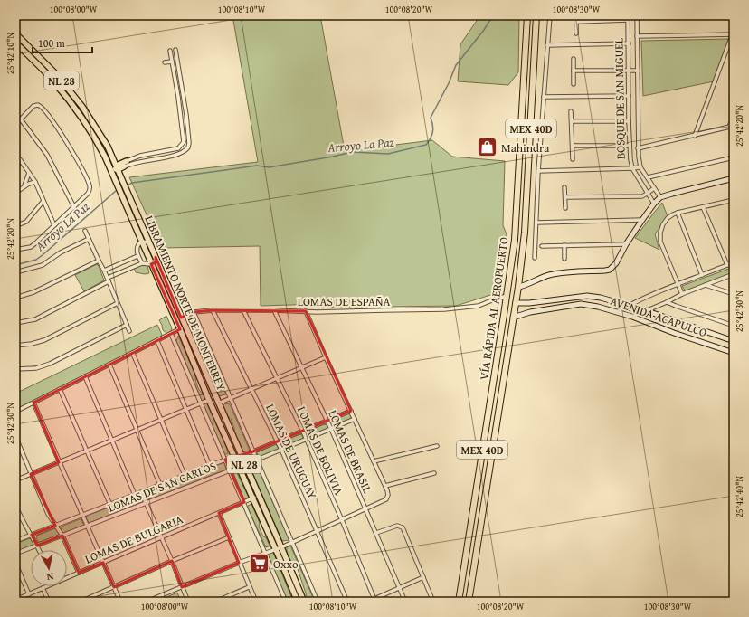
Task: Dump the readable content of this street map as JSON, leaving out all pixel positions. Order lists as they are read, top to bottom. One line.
{"streets":{"highway":["MEX 40D","VÍA RÁPIDA AL AEROPUERTO"],"main road":["NL 28","LIBRAMIENTO NORTE DE MONTERREY"],"street":["BOSQUE DE SAN MIGUEL","LOMAS DE ESPAÑA","AVENIDA ACAPULCO","LOMAS DE BOLIVIA","LOMAS DE URUGUAY","LOMAS DE BRASIL","LOMAS DE SAN CARLOS","LOMAS DE BULGARIA"]},"crossings":[["MEX 40D","AVENIDA ACAPULCO"],["LOMAS DE ESPAÑA","LIBRAMIENTO NORTE DE MONTERREY"],["LOMAS DE ESPAÑA","VÍA RÁPIDA AL AEROPUERTO"],["LOMAS DE ESPAÑA","LOMAS DE BOLIVIA"],["LOMAS DE ESPAÑA","LOMAS DE URUGUAY"],["LOMAS DE ESPAÑA","LOMAS DE BRASIL"],["LIBRAMIENTO NORTE DE MONTERREY","LOMAS DE SAN CARLOS"],["LIBRAMIENTO NORTE DE MONTERREY","LOMAS DE BULGARIA"],["LOMAS DE BOLIVIA","LOMAS DE SAN CARLOS"],["LOMAS DE URUGUAY","LOMAS DE SAN CARLOS"],["LOMAS DE BRASIL","LOMAS DE SAN CARLOS"]],"water":["Arroyo La Paz"],"places":{"shop":["Mahindra"],"supermarket":["Oxxo"]},"scale_bar":"100 m","north":"bottom","coordinates":["100°08'00\"W","100°08'10\"W","100°08'20\"W","100°08'30\"W","25°42'10\"N","25°42'20\"N","25°42'30\"N","25°42'40\"N"]}
